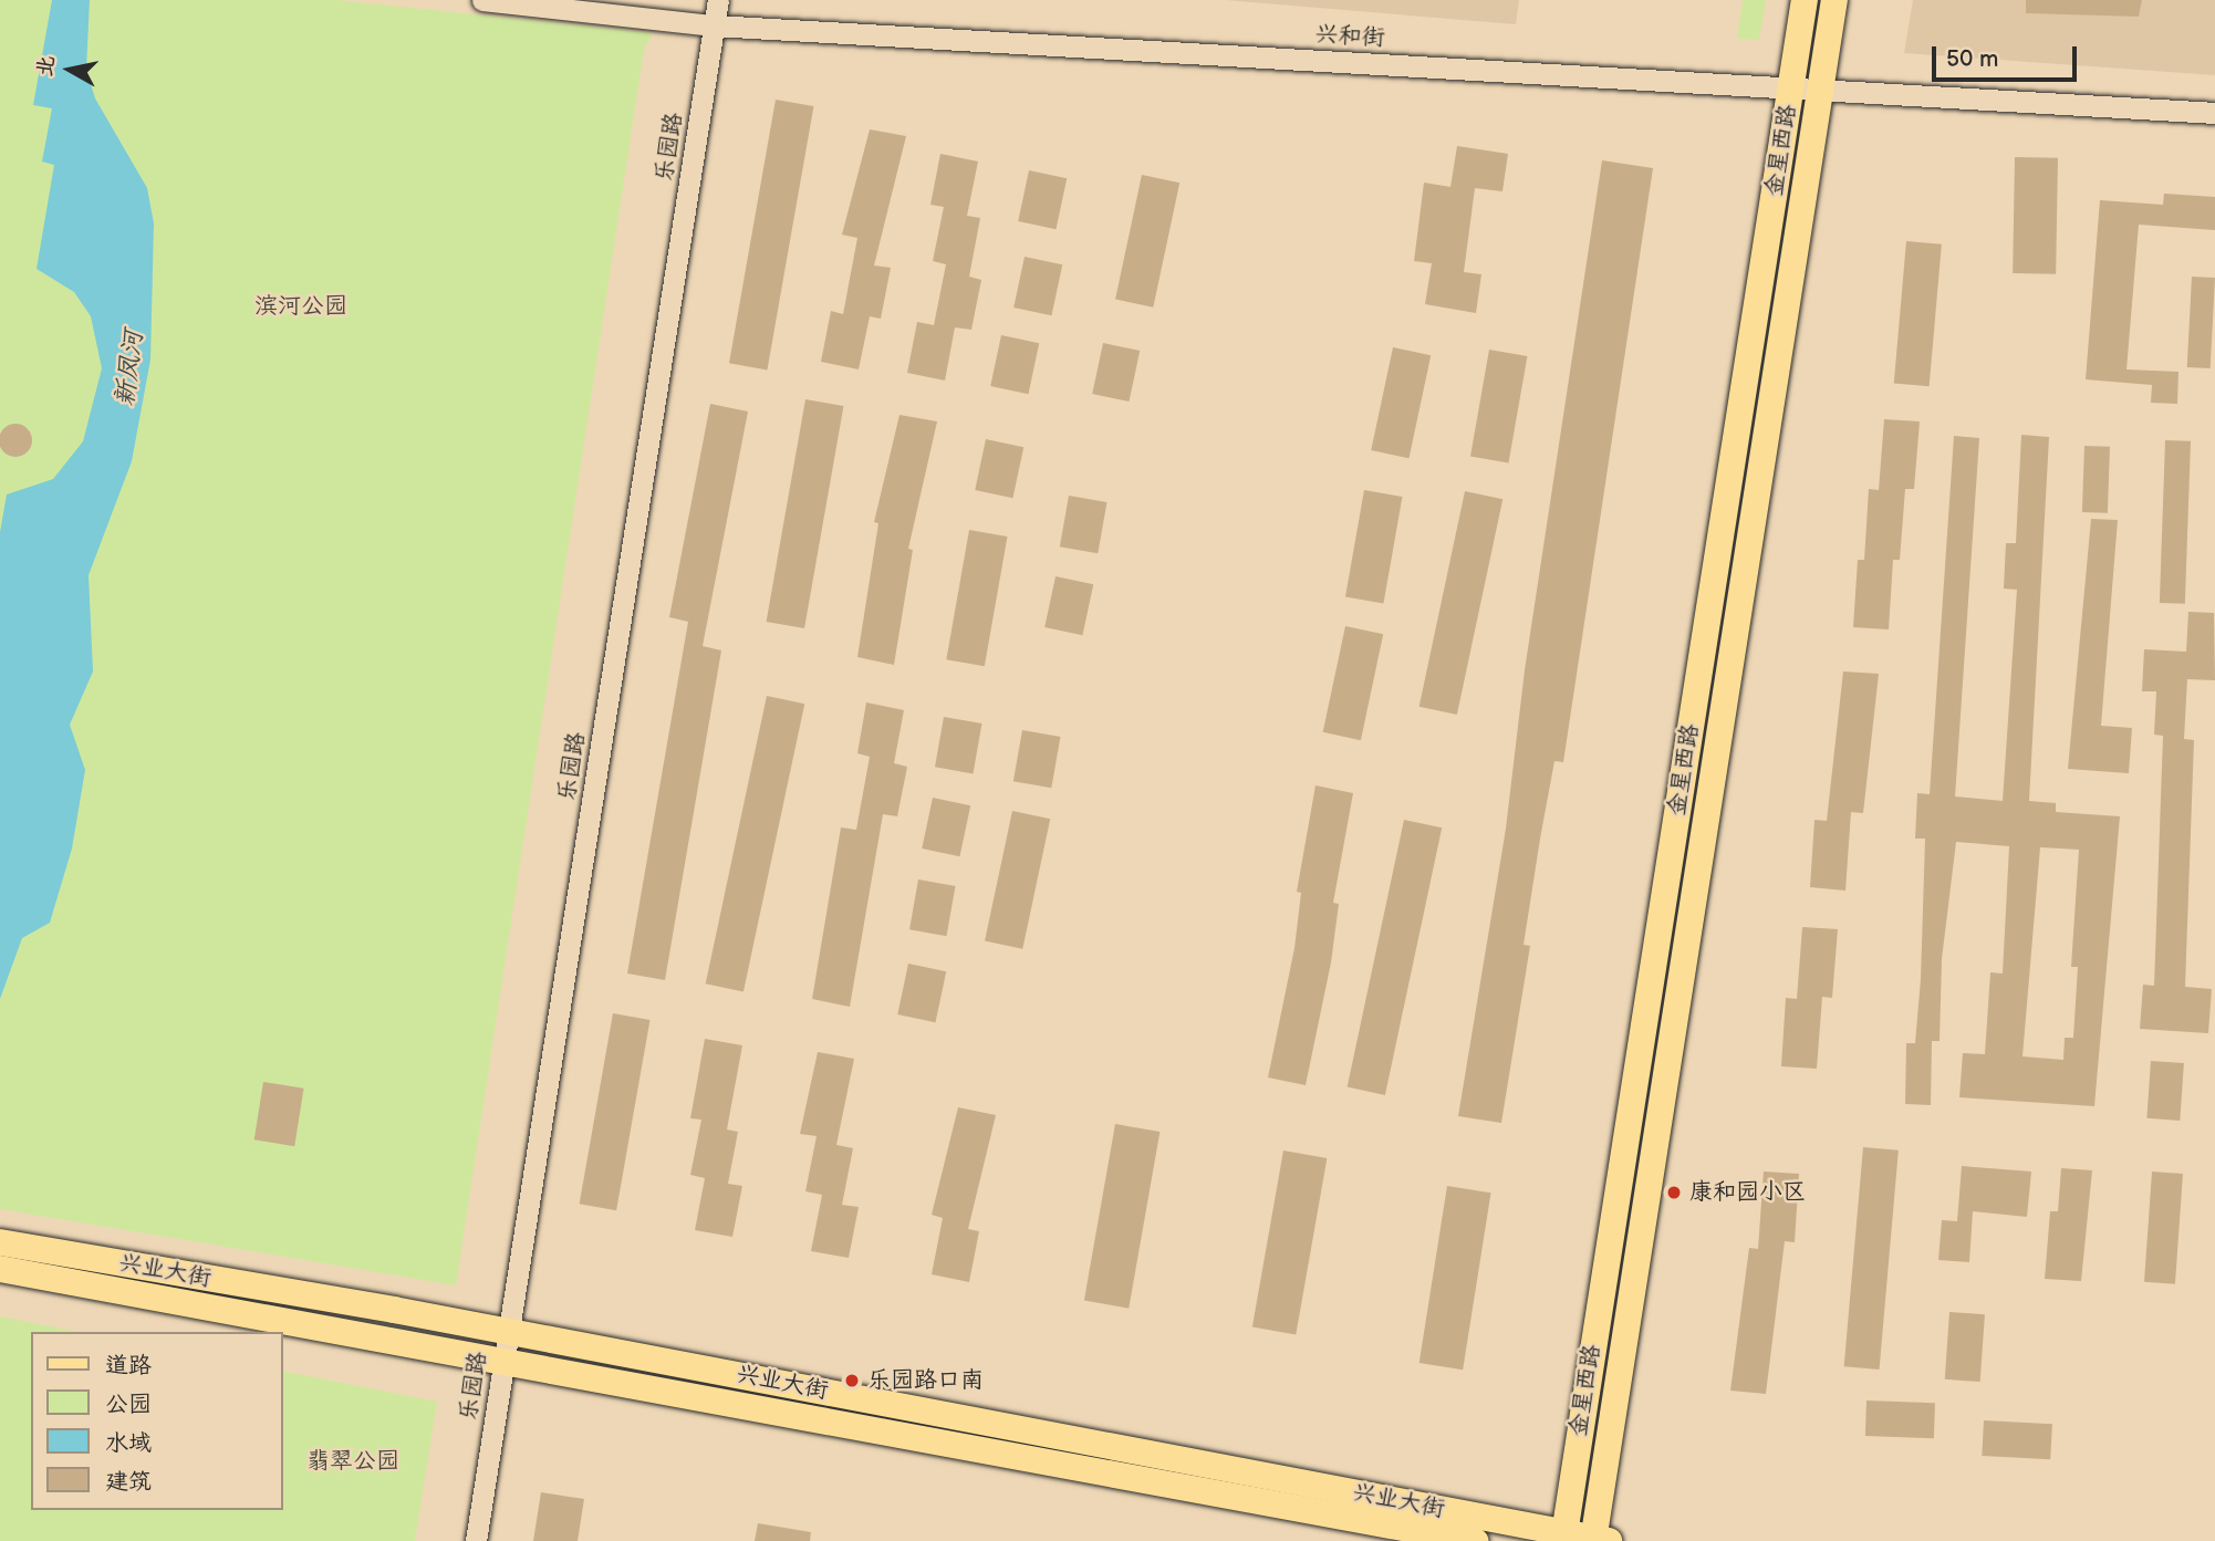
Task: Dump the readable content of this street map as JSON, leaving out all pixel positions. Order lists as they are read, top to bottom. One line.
{"streets":{"main road":["金星西路","兴业大街"],"street":["兴和街","乐园路"]},"crossings":[["兴和街","乐园路"],["兴和街","金星西路"],["乐园路","兴业大街"],["金星西路","兴业大街"]],"water":["新凤河"],"parks":["滨河公园","翡翠公园"],"places":["康和园小区","乐园路口南"],"legend":["道路","公园","水域","建筑"],"scale_bar":"50 m","north":"left"}
